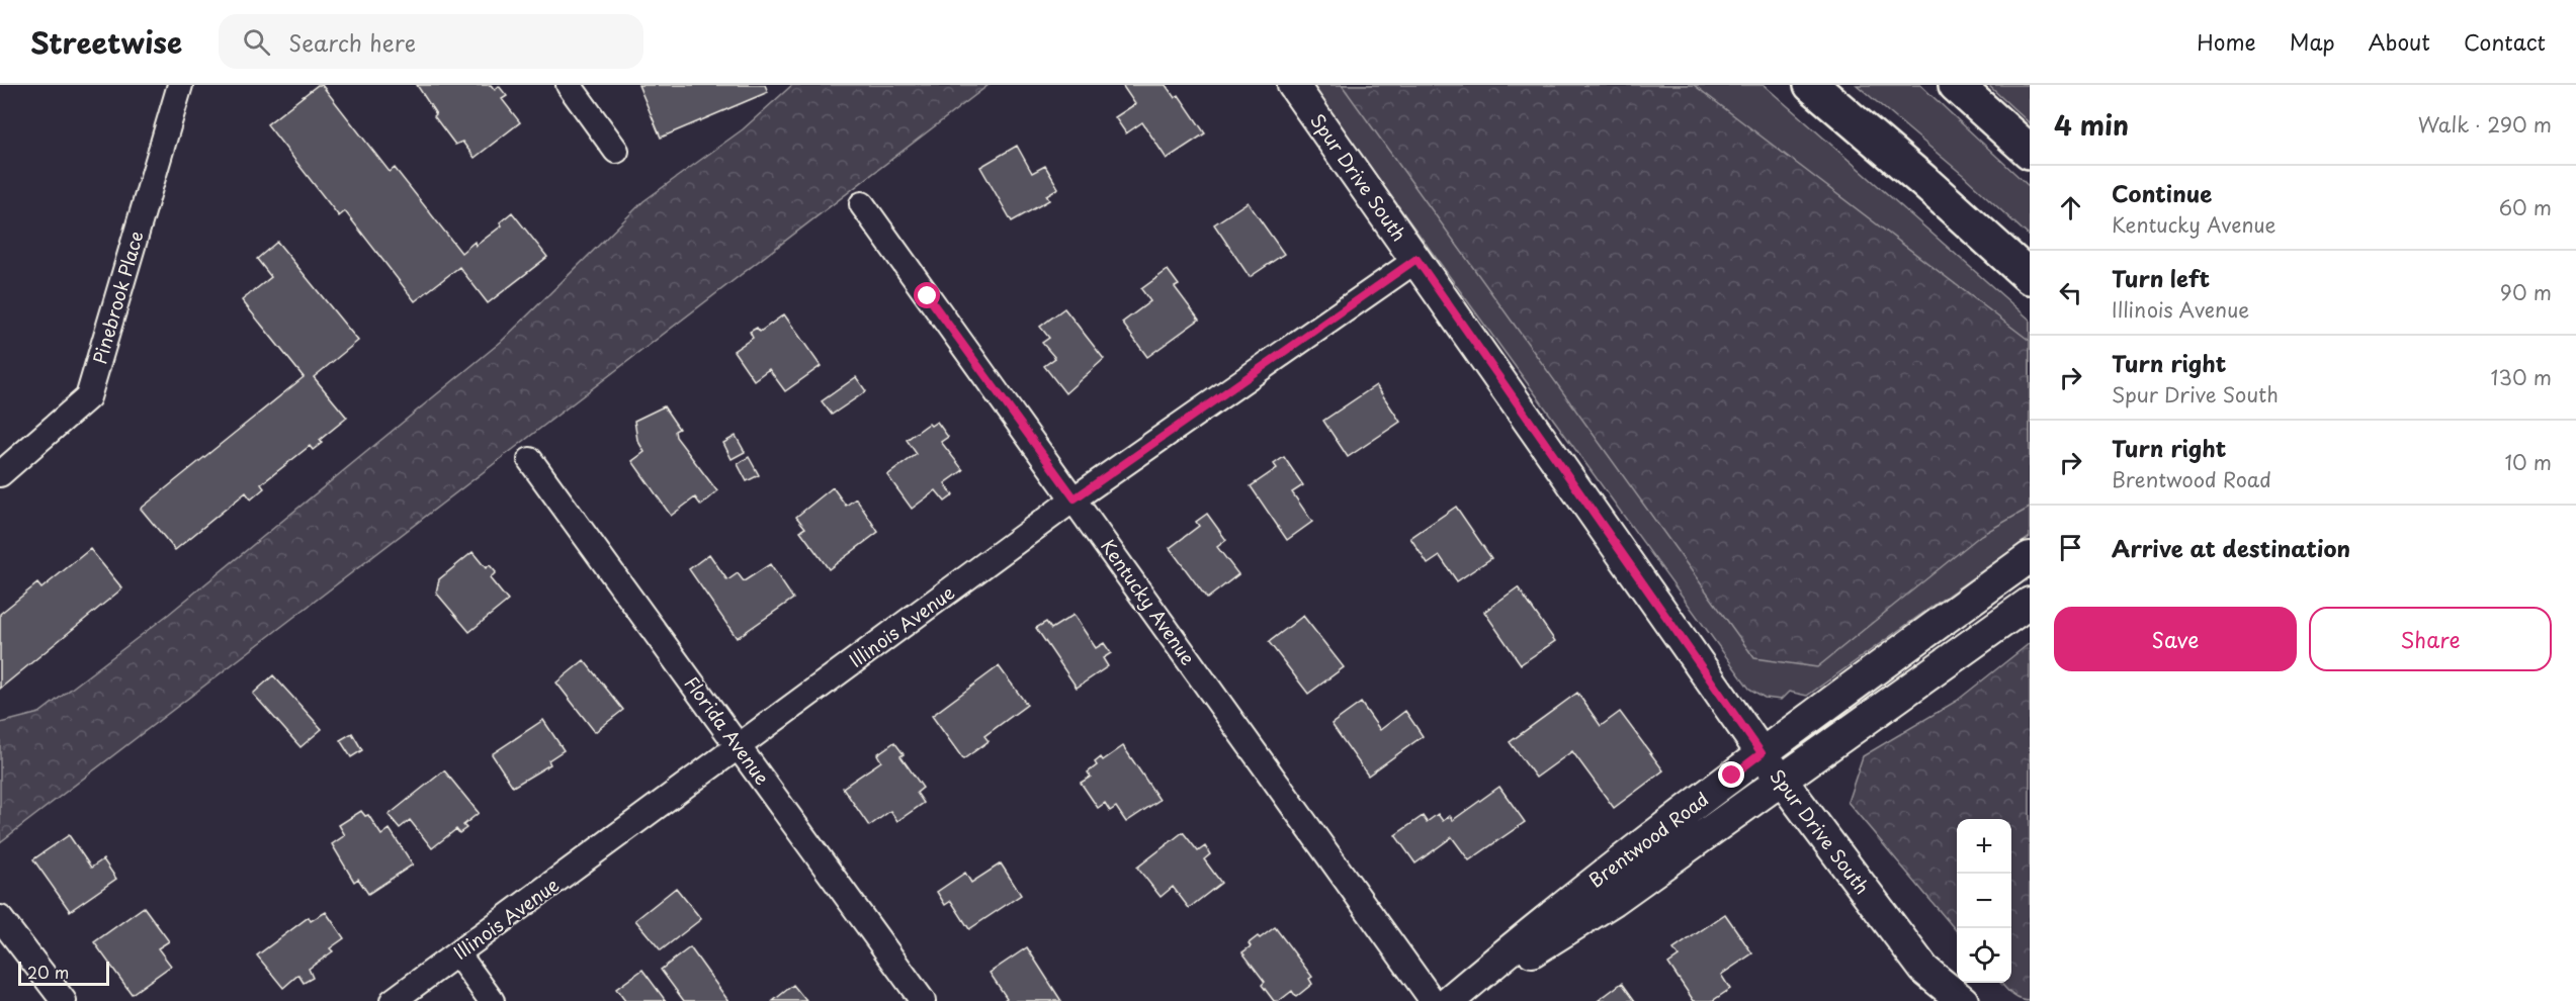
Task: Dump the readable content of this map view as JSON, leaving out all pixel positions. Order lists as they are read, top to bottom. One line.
{"streets":{"street":["Spur Drive South","Pinebrook Place","Kentucky Avenue","Illinois Avenue","Florida Avenue","Brentwood Road"]},"crossings":[["Spur Drive South","Illinois Avenue"],["Spur Drive South","Brentwood Road"],["Kentucky Avenue","Illinois Avenue"],["Illinois Avenue","Florida Avenue"]],"scale_bar":"20 m","page":{"header":"Streetwise","search":"Search here","nav":["Home","Map","About","Contact"],"heading":["4 min","Walk · 290 m"],"list":[["Continue","Kentucky Avenue","60 m"],["Turn left","Illinois Avenue","90 m"],["Turn right","Spur Drive South","130 m"],["Turn right","Brentwood Road","10 m"],"Arrive at destination"],"buttons":["Save","Share"],"map_buttons":["+","−"],"scale":"20 m"}}
